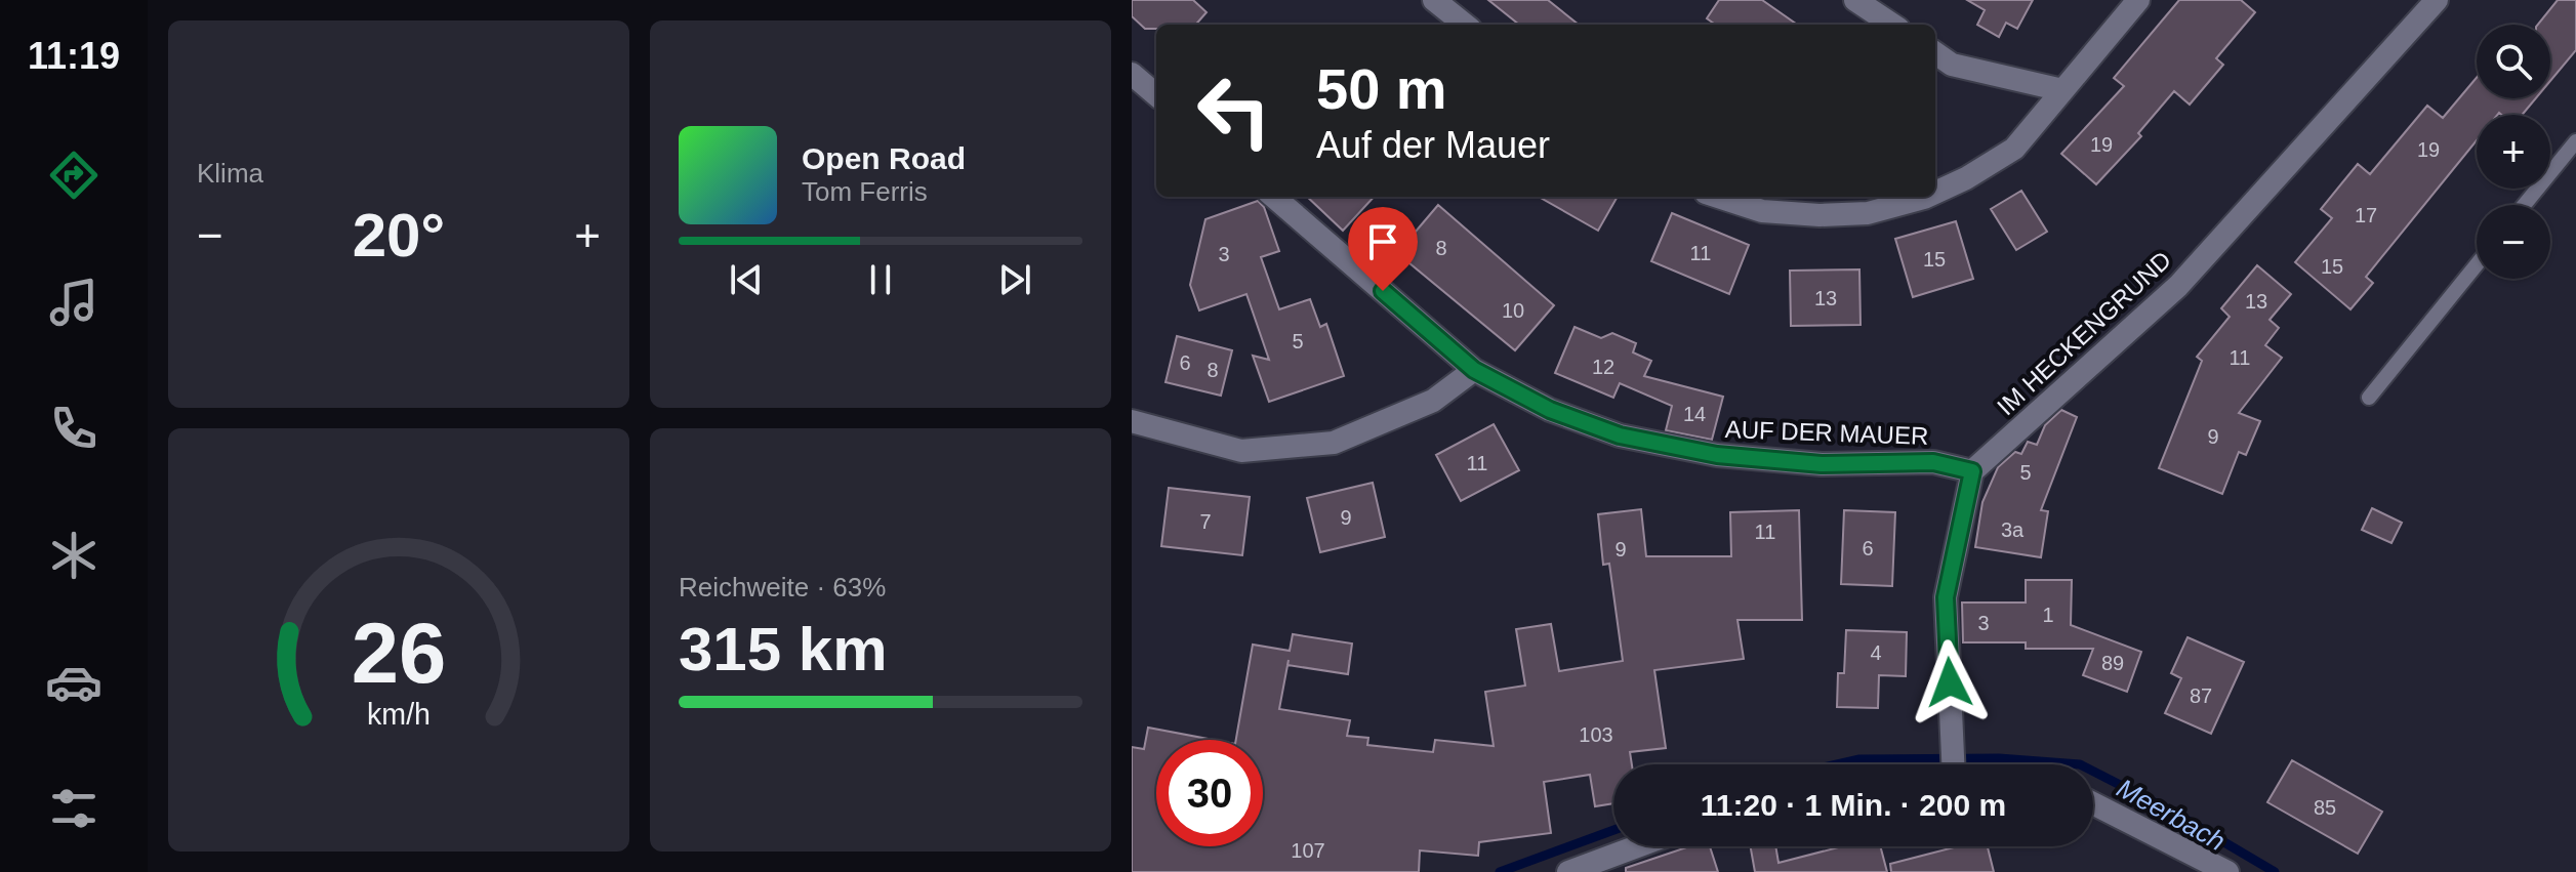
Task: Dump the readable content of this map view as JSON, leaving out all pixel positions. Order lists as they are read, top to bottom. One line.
{"streets":{"street":["IM HECKENGRUND","AUF DER MAUER"]},"crossings":[["IM HECKENGRUND","AUF DER MAUER"]],"water":["Meerbach"],"house_numbers":["19","19","17","8","11","3","15","15","13","13","10","5","11","6","12","8","14","9","11","5","9","7","3a","11","6","9","1","3","4","89","87","103","85","107"],"page":{"tabs":"11:19","tile":["Klima",["Reichweite · 63%","315 km"]],"map_buttons":["+","−"],"turn":["50 m","Auf der Mauer"],"song":["Open Road","Tom Ferris"],"heat":["−","20°","+"],"limit":"30","trip":"11:20 · 1 Min. · 200 m","gauge":["26","km/h"]}}
